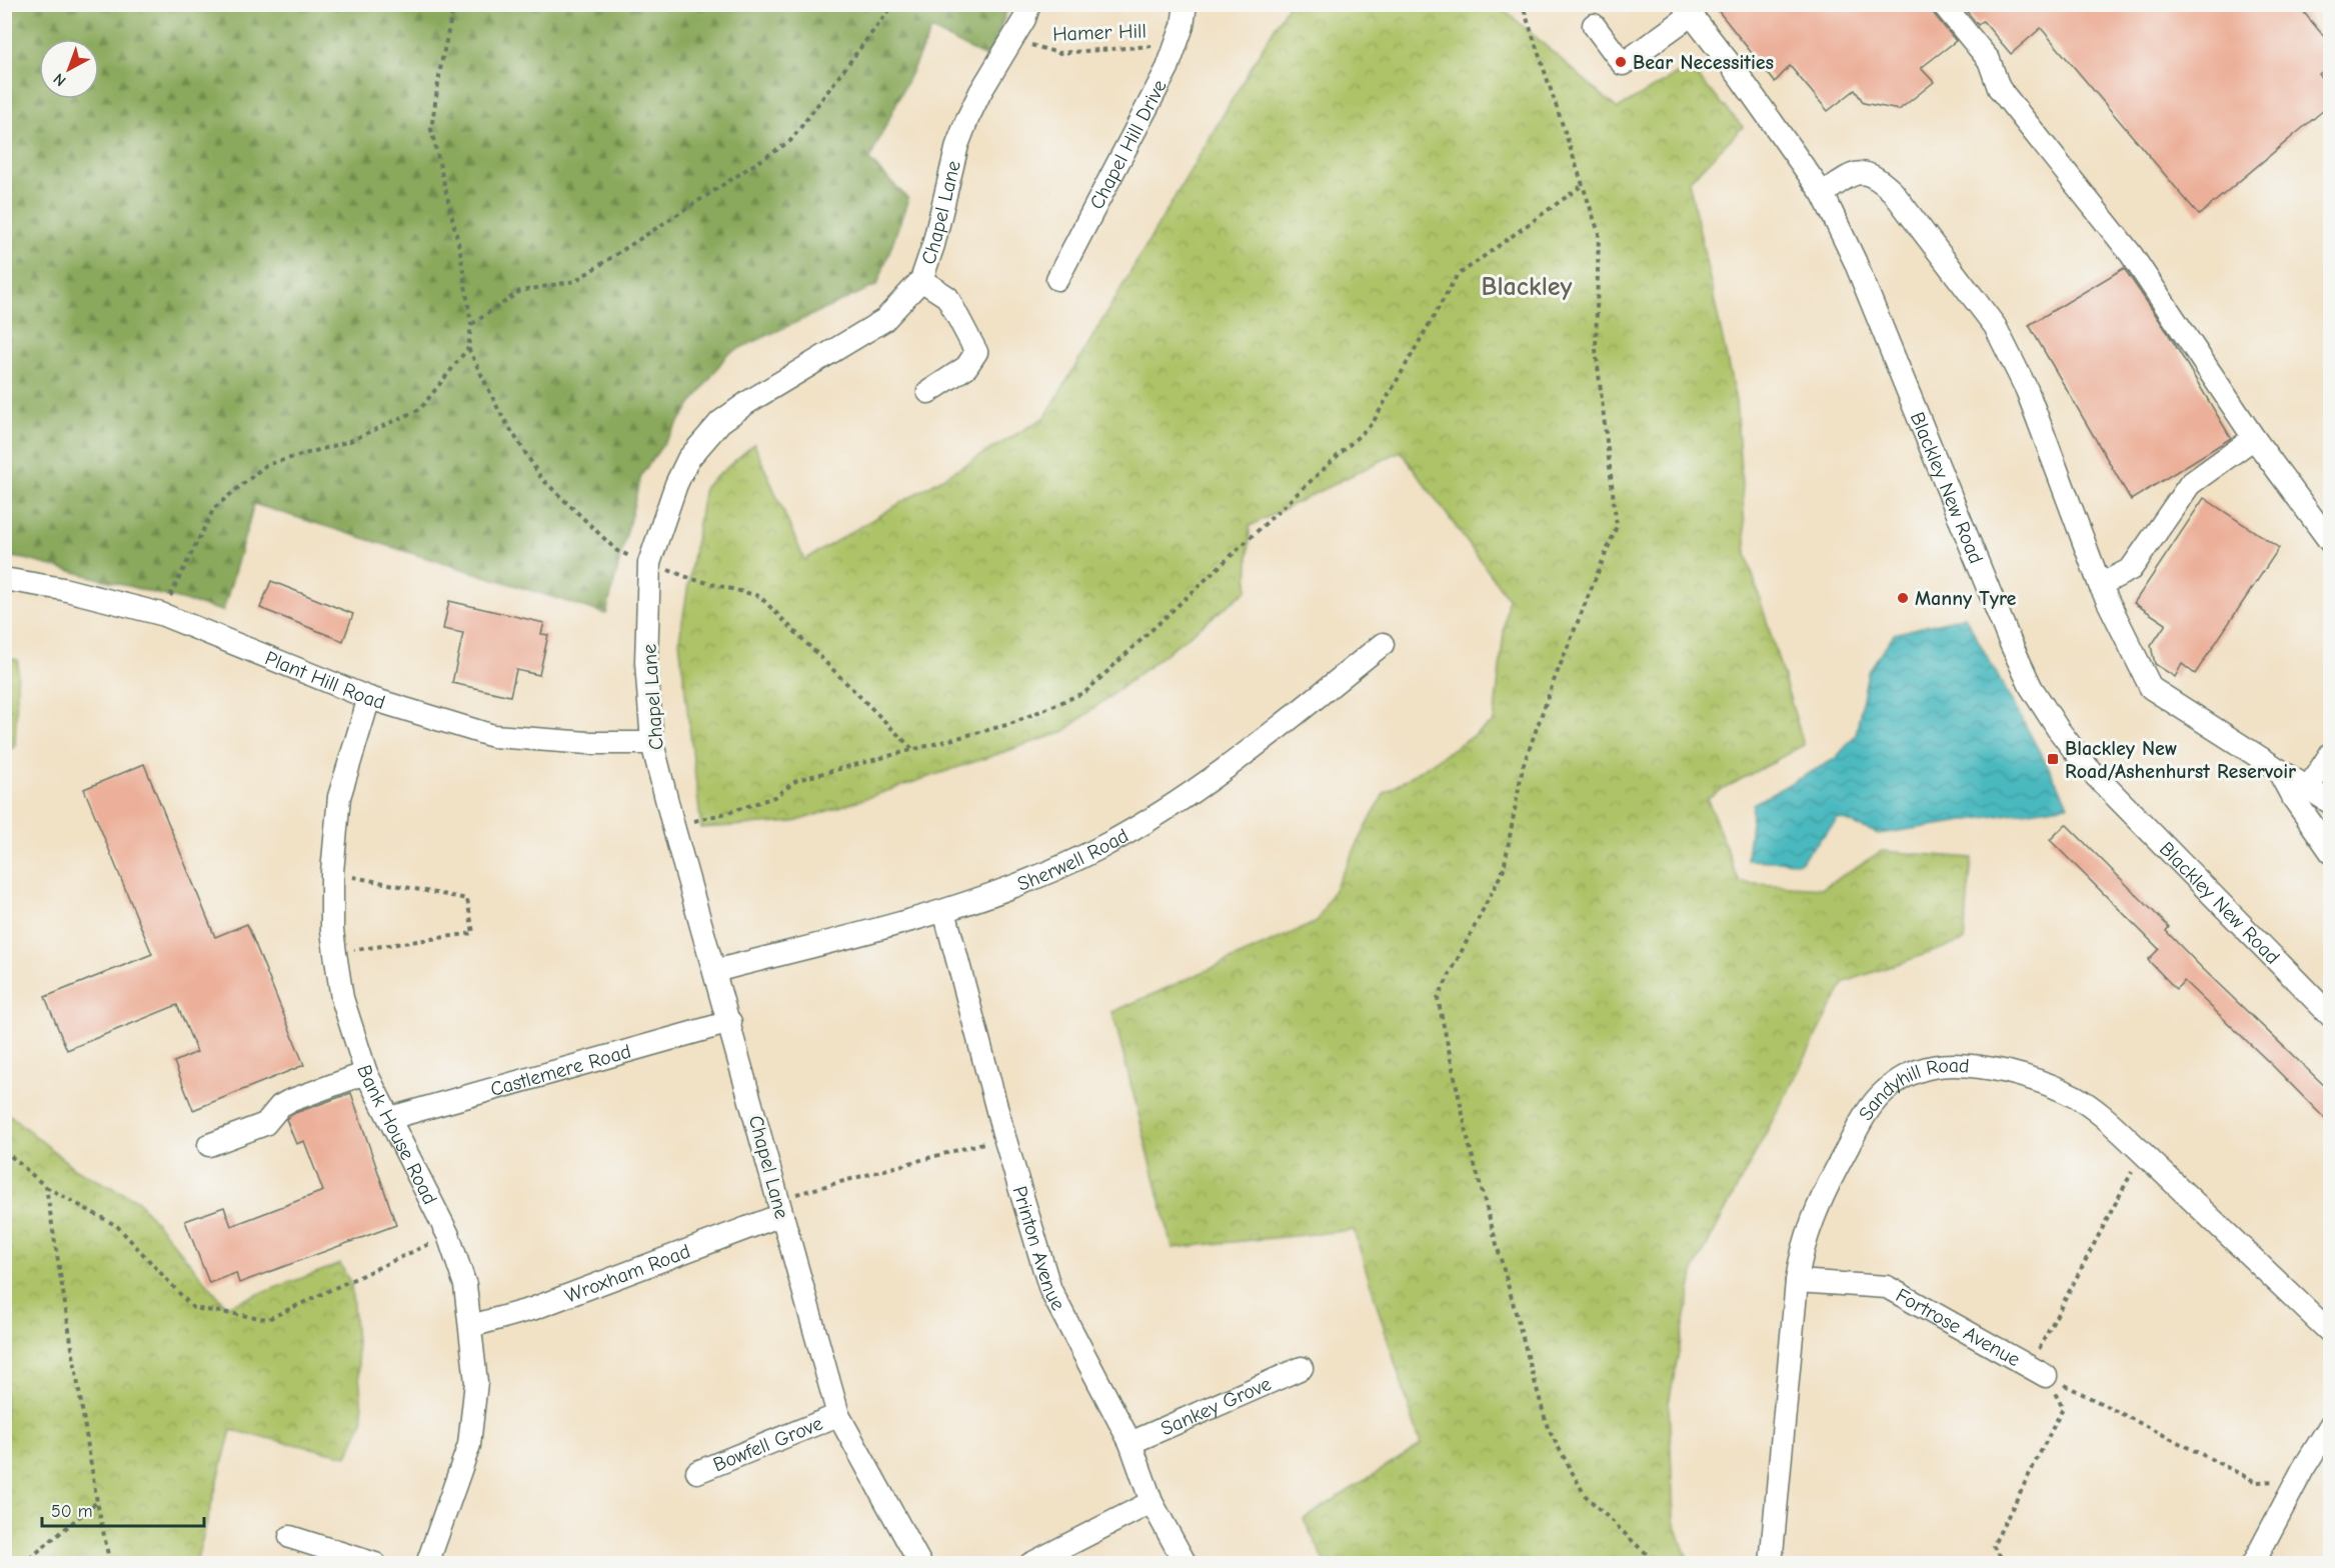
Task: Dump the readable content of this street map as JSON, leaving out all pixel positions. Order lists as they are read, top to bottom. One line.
{"streets":{"street":["Chapel Hill Drive","Chapel Lane","Blackley New Road","Plant Hill Road","Sherwell Road","Castlemere Road","Sandyhill Road","Bank House Road","Printon Avenue","Wroxham Road","Fortrose Avenue","Sankey Grove","Bowfell Grove"],"path":["Hamer Hill"]},"crossings":[["Hamer Hill","Chapel Lane"],["Chapel Lane","Plant Hill Road"],["Chapel Lane","Sherwell Road"],["Chapel Lane","Castlemere Road"],["Chapel Lane","Wroxham Road"],["Chapel Lane","Bowfell Grove"],["Plant Hill Road","Bank House Road"],["Sherwell Road","Printon Avenue"],["Castlemere Road","Bank House Road"],["Sandyhill Road","Fortrose Avenue"],["Bank House Road","Wroxham Road"],["Printon Avenue","Sankey Grove"]],"districts":["Blackley"],"places":{"other":["Bear Necessities","Manny Tyre"],"transit":["Blackley New Road/Ashenhurst Reservoir"]},"scale_bar":"50 m","north":"bottom left"}
